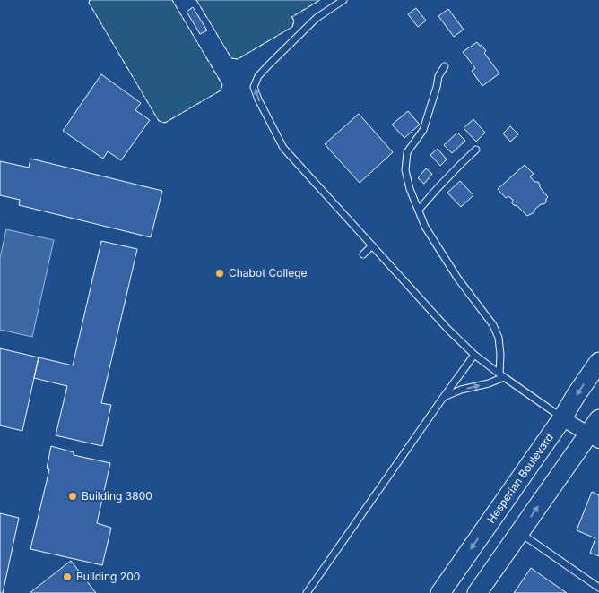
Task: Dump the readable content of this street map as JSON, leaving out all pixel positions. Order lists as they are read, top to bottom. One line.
{"streets":{"main road":["Hesperian Boulevard"]},"places":["Chabot College","Building 3800","Building 200"]}
